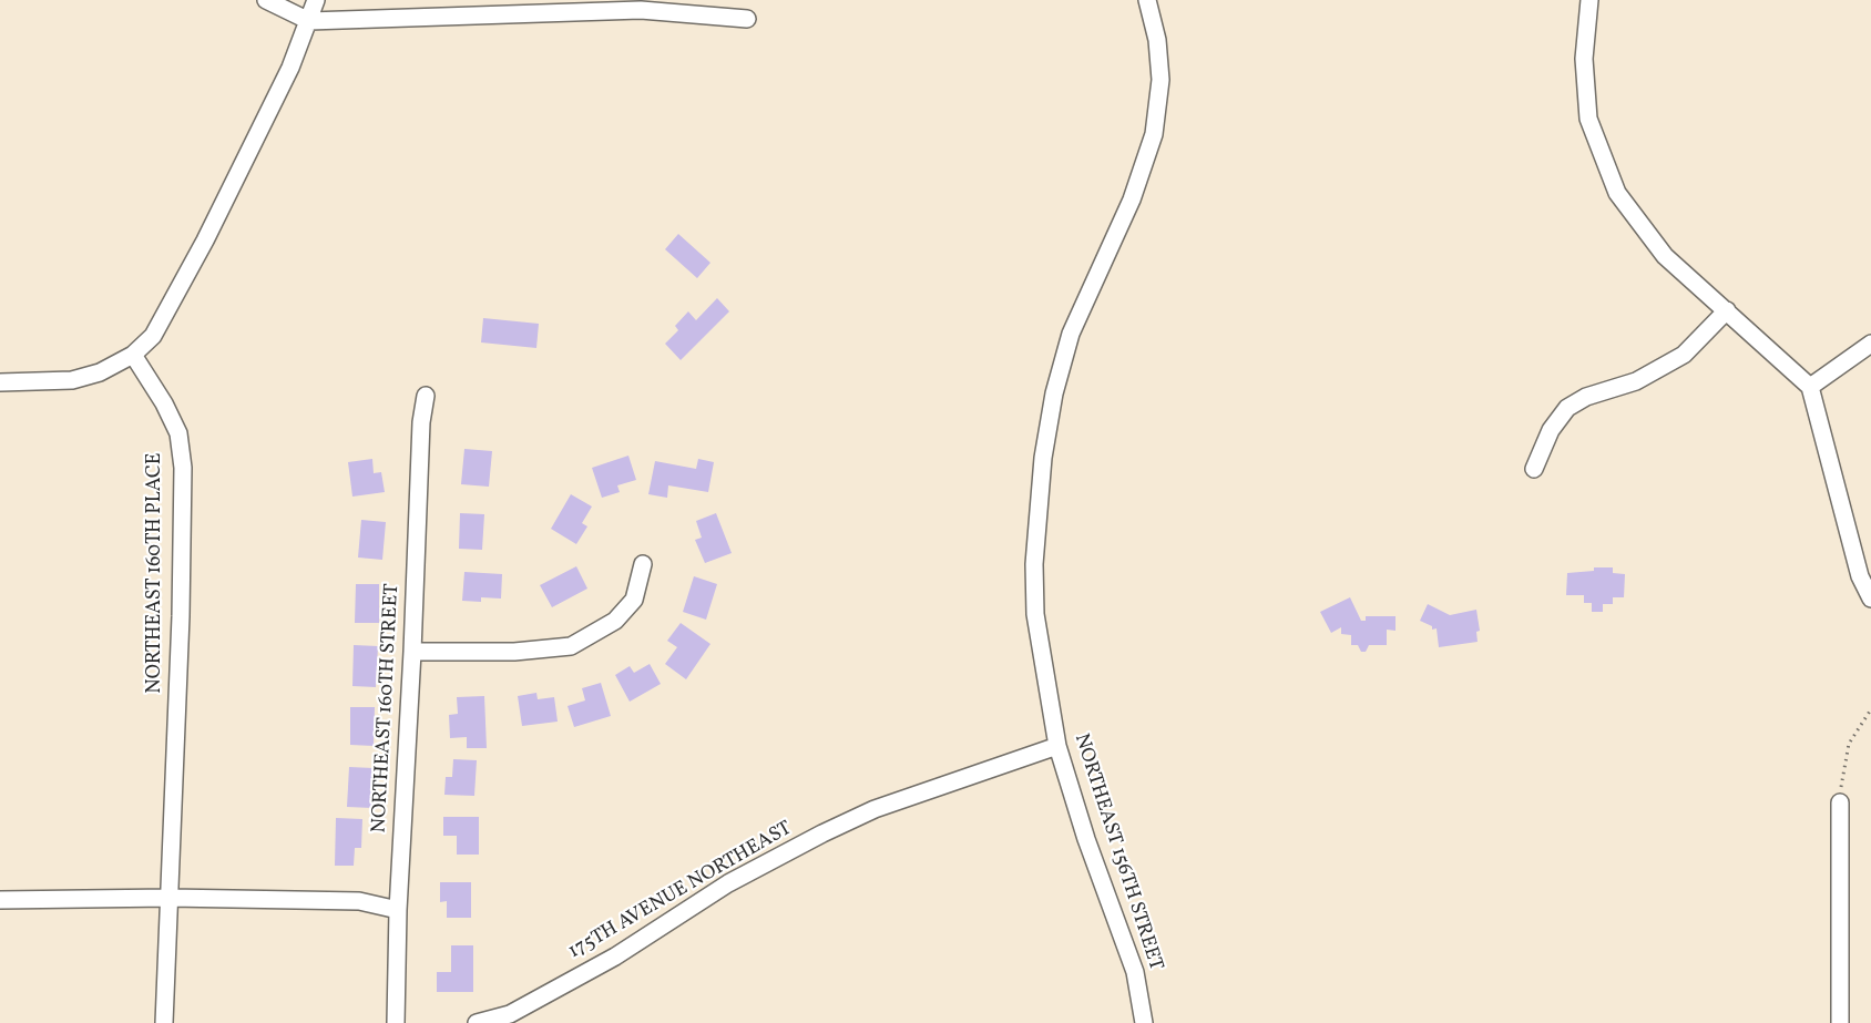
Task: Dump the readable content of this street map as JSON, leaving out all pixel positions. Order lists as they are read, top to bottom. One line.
{"streets":{"street":["NORTHEAST 160TH PLACE","NORTHEAST 160TH STREET","NORTHEAST 156TH STREET","175TH AVENUE NORTHEAST"]},"crossings":[["NORTHEAST 156TH STREET","175TH AVENUE NORTHEAST"]]}
